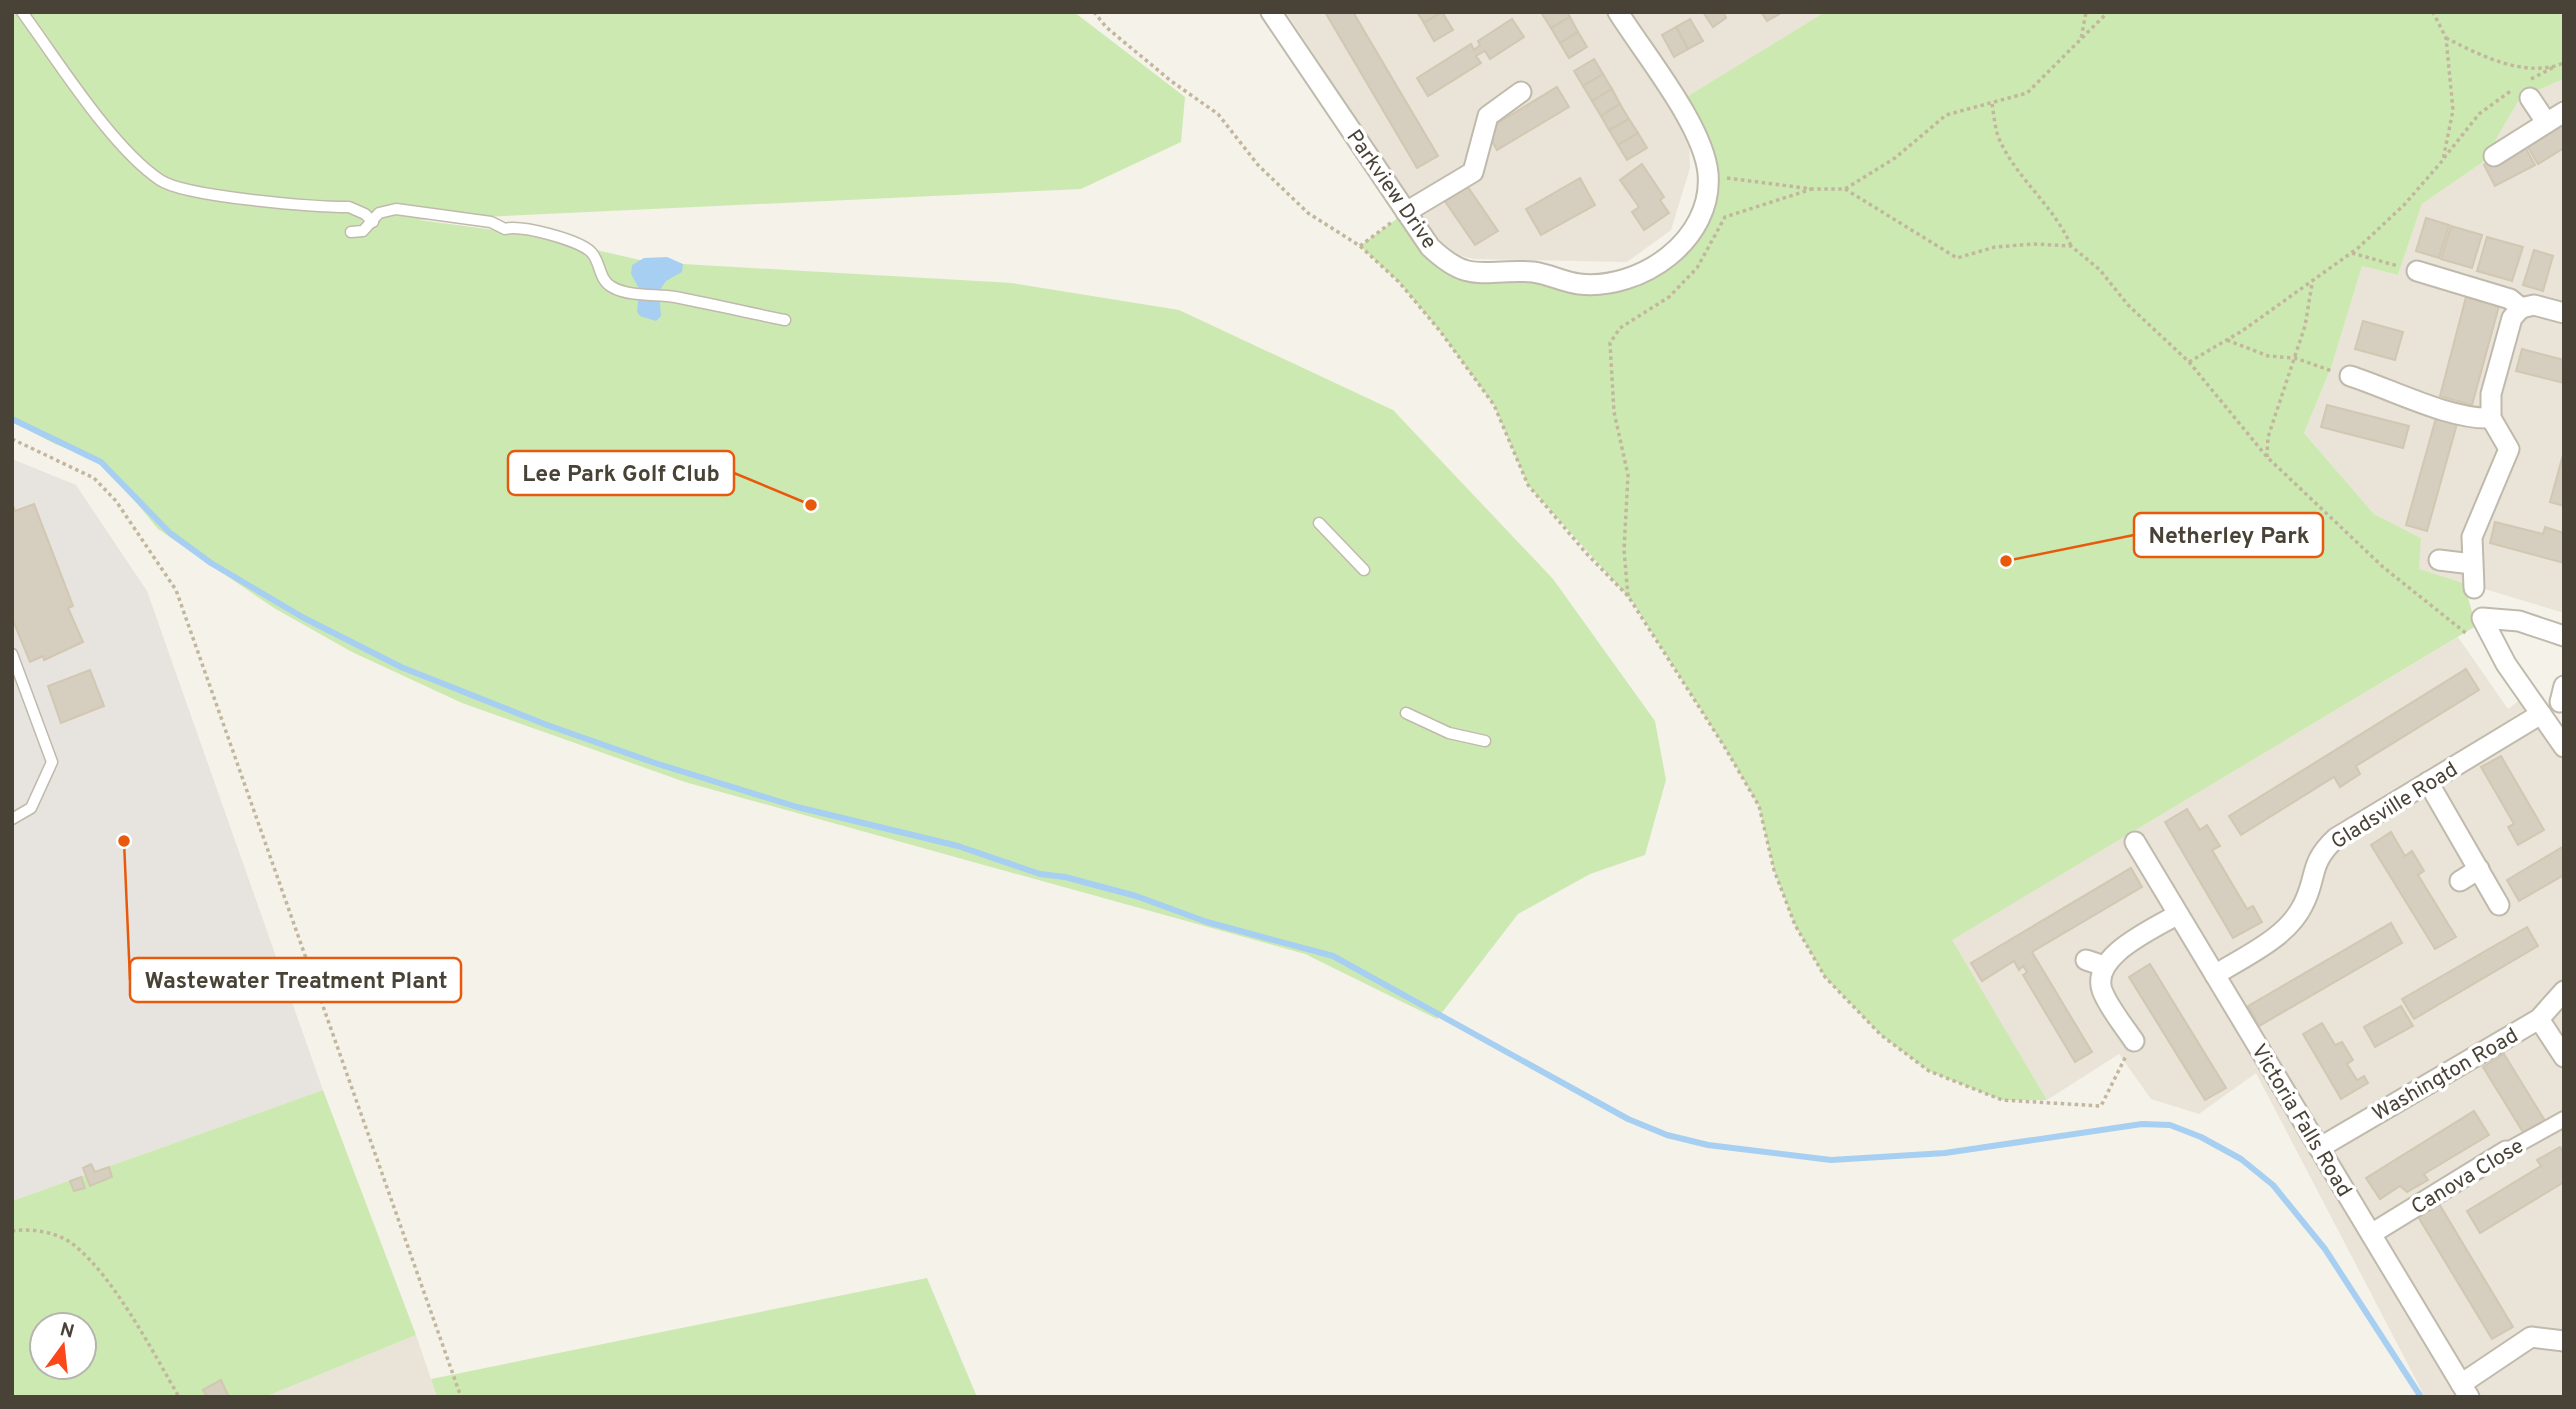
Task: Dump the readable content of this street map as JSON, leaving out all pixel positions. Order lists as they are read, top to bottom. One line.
{"streets":{"street":["Parkview Drive","Gladsville Road","Washington Road","Victoria Falls Road","Canova Close"]},"crossings":[["Gladsville Road","Victoria Falls Road"],["Washington Road","Victoria Falls Road"],["Victoria Falls Road","Canova Close"]],"places":["Lee Park Golf Club","Netherley Park","Wastewater Treatment Plant"],"north":"top"}
